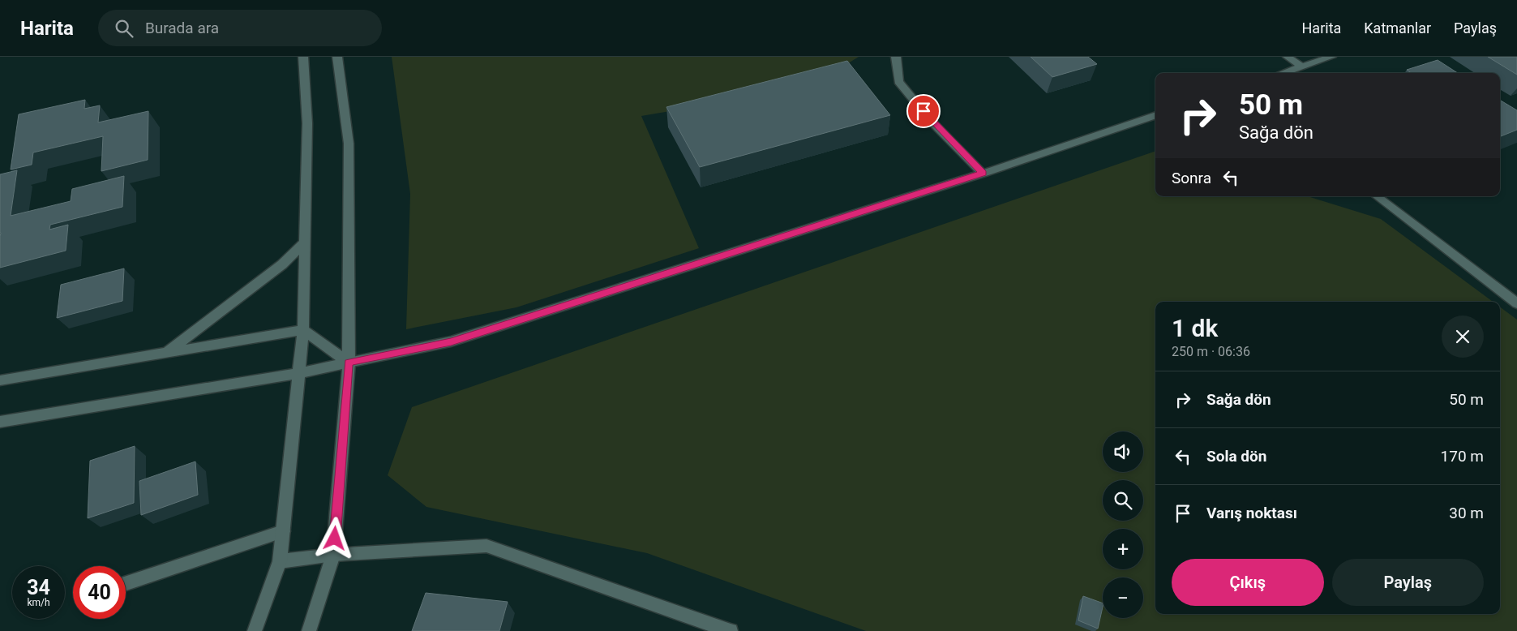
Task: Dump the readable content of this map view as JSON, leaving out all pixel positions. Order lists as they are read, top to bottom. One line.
{"page":{"header":"Harita","search":"Burada ara","nav":["Harita","Katmanlar","Paylaş"],"turn":["50 m","Sağa dön"],"then":"Sonra","heading":["1 dk","250 m · 06:36"],"list":[{"name":"Sağa dön","value":"50 m"},{"name":"Sola dön","value":"170 m"},{"name":"Varış noktası","value":"30 m"}],"map_buttons":["+","−"],"buttons":["Çıkış","Paylaş"],"speed":"34 km/h","limit":"40"}}
